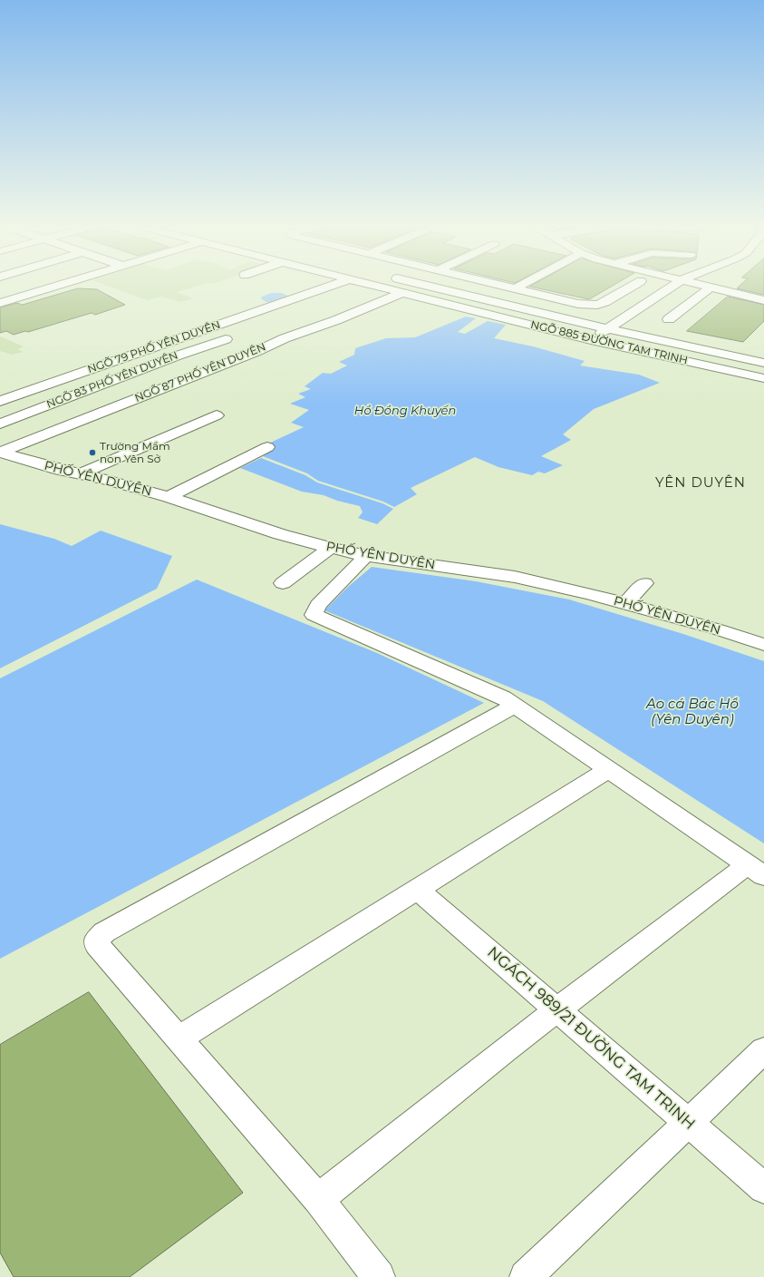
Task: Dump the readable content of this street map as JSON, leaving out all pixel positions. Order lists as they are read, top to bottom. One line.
{"streets":{"street":["NGÕ 885 ĐƯỜNG TAM TRINH","NGÕ 79 PHỐ YÊN DUYÊN","NGÕ 87 PHỐ YÊN DUYÊN","NGÕ 83 PHỐ YÊN DUYÊN","PHỐ YÊN DUYÊN","NGÁCH 989/21 ĐƯỜNG TAM TRINH"]},"crossings":[["NGÕ 885 ĐƯỜNG TAM TRINH","NGÕ 87 PHỐ YÊN DUYÊN"],["NGÕ 87 PHỐ YÊN DUYÊN","PHỐ YÊN DUYÊN"]],"districts":["YÊN DUYÊN"],"water":["Hồ Đồng Khuyến","Ao cá Bác Hồ (Yên Duyên)"],"places":["Trường Mầm non Yên Sở"]}
